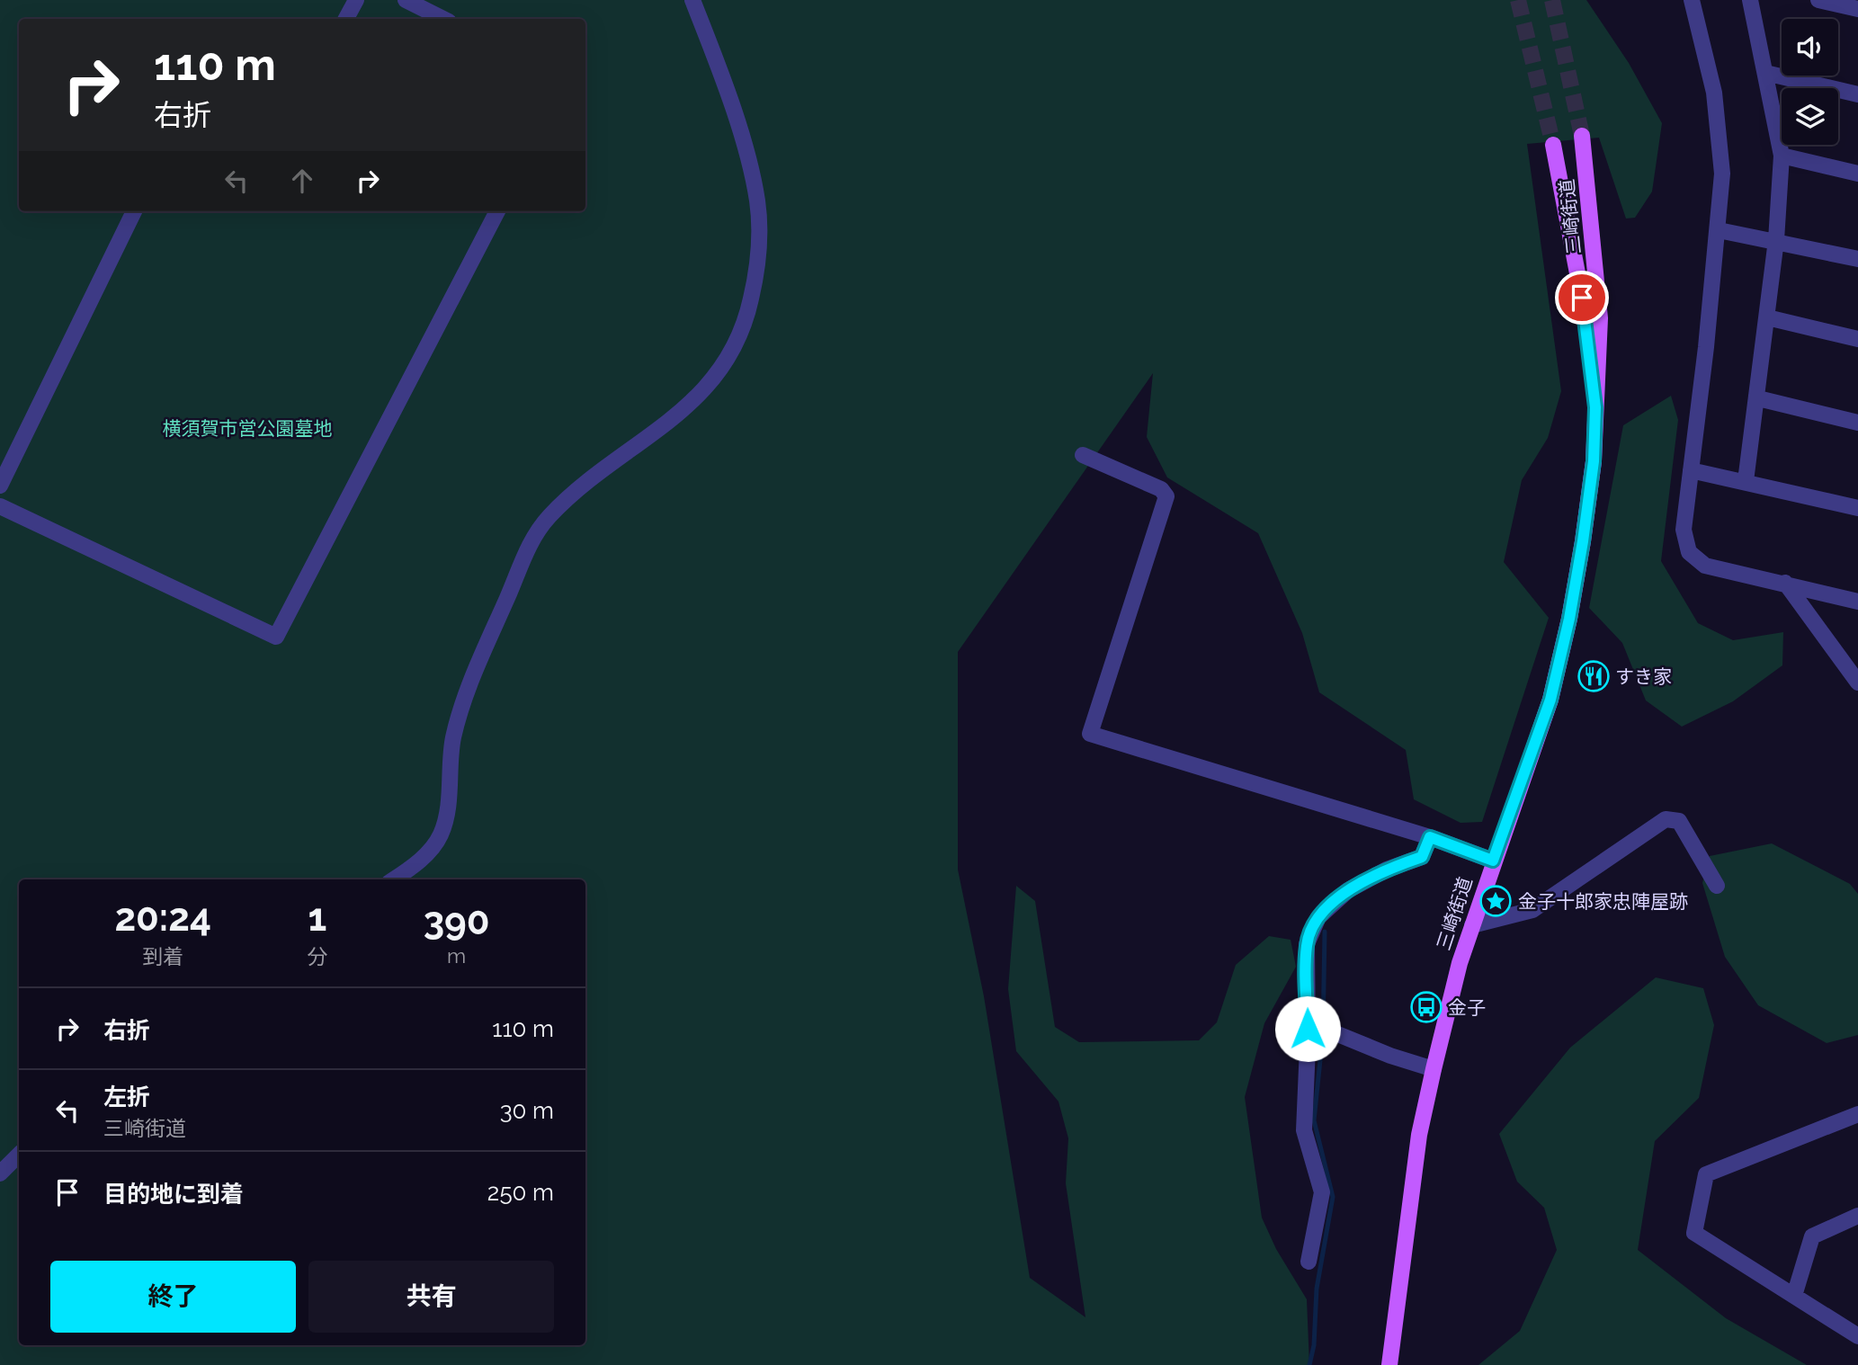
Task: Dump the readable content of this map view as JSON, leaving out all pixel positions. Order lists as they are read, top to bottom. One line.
{"streets":{"main road":["三崎街道"]},"parks":["横須賀市営公園墓地"],"places":{"restaurant":["すき家"],"place":["金子十郎家忠陣屋跡"],"bus stop":["金子"]},"page":{"turn":["110 m","右折"],"eta":["20:24","到着","1","分","390","m"],"list":[{"name":"右折","value":"110 m"},{"name":"左折","note":"三崎街道","value":"30 m"},{"name":"目的地に到着","value":"250 m"}],"buttons":["終了","共有"]}}
